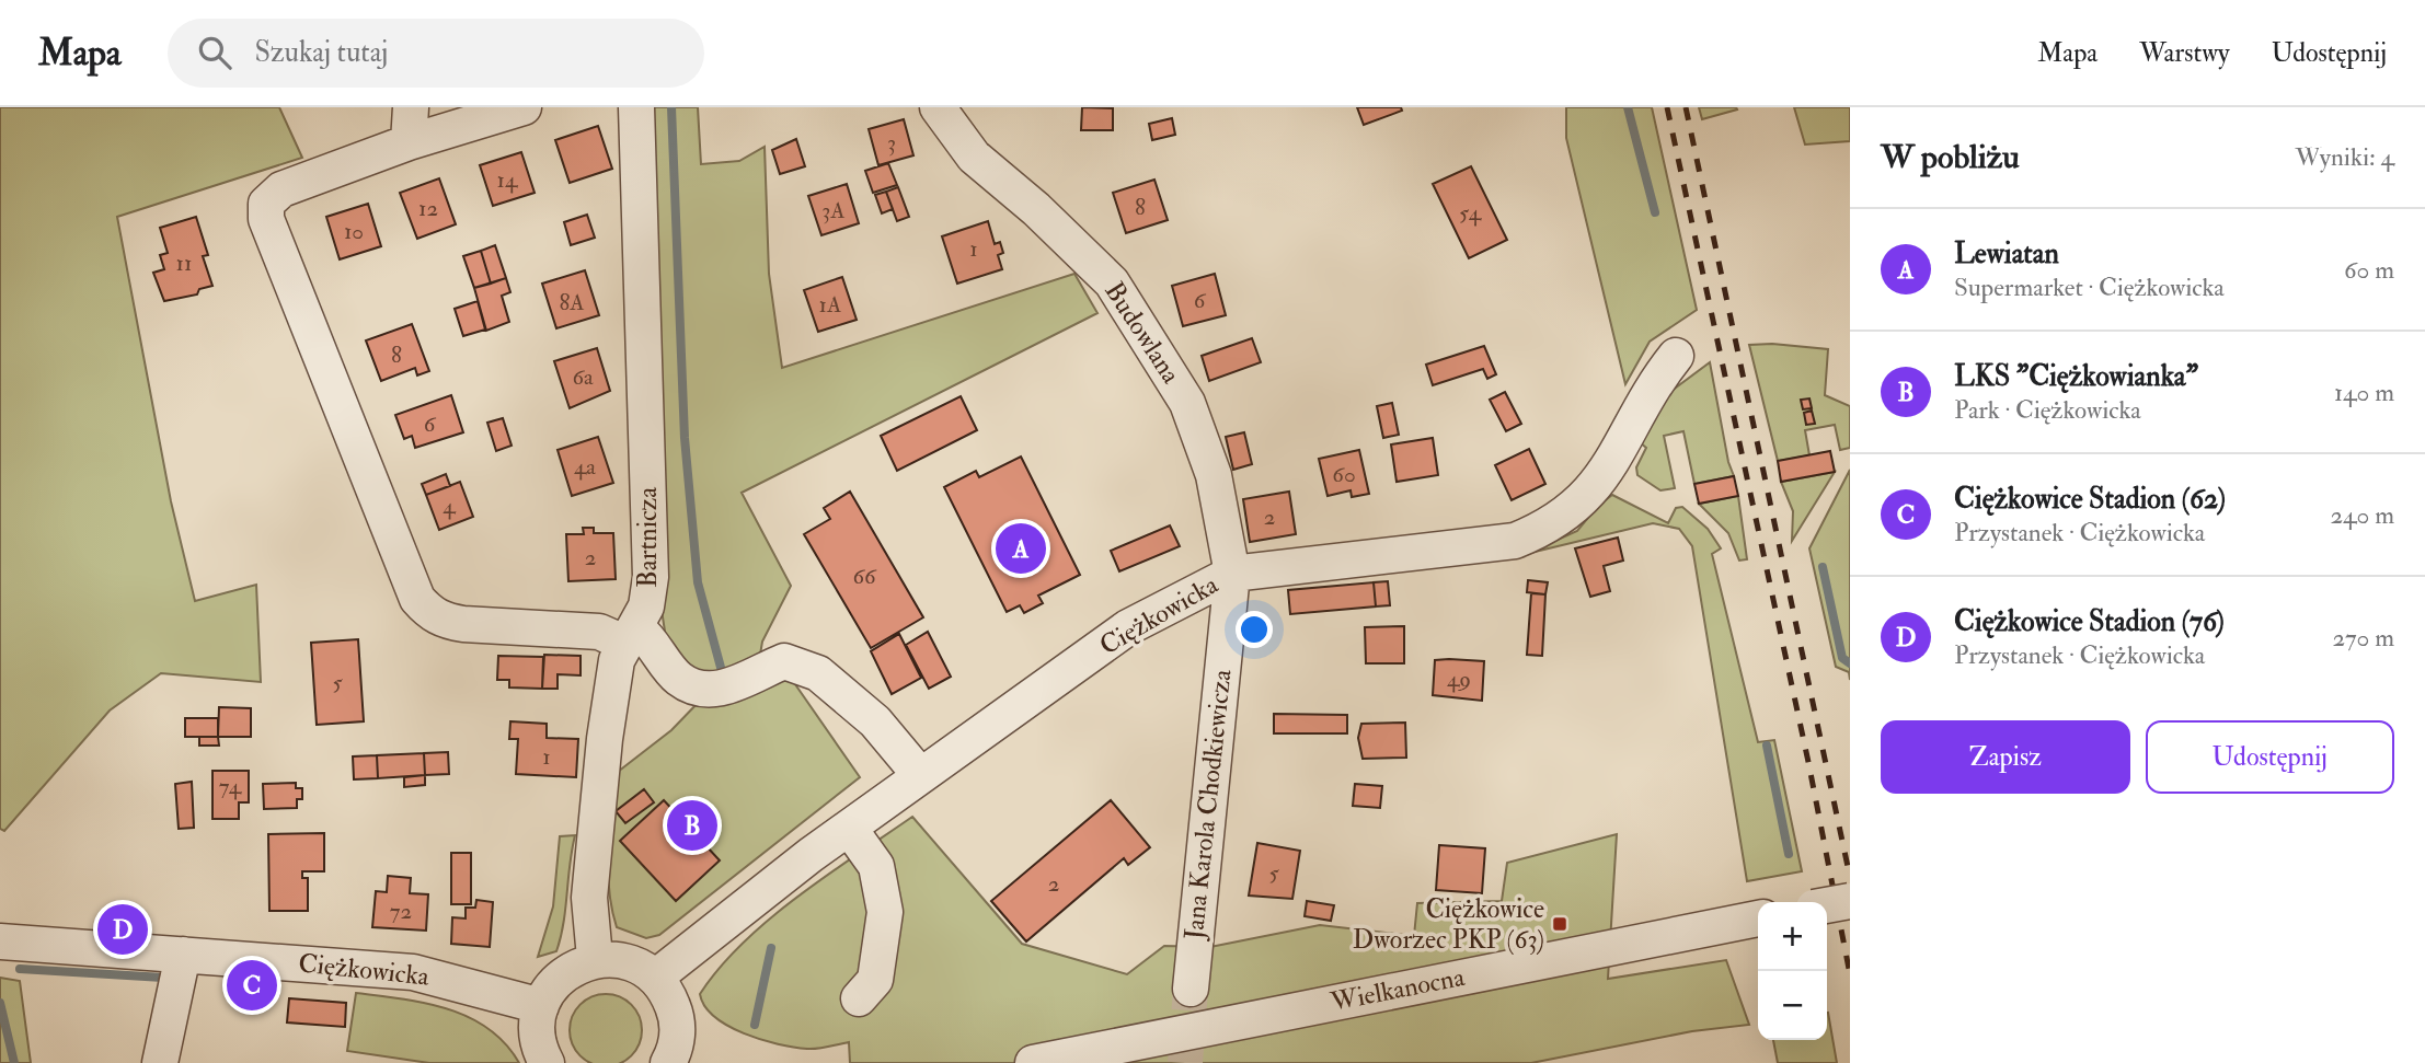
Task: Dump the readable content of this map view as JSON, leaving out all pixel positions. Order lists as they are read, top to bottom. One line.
{"streets":{"street":["Budowlana","Bartnicza","Ciężkowicka","Jana Karola Chodkiewicza","Wielkanocna"]},"crossings":[["Budowlana","Ciężkowicka"],["Budowlana","Jana Karola Chodkiewicza"],["Ciężkowicka","Jana Karola Chodkiewicza"]],"places":{"transit":["Ciężkowice Dworzec PKP (63)"]},"house_numbers":["3","14","8","12","3A","54","10","1","11","6","8A","1A","8","6a","6","4a","60","4","2","2","66","49","5","1","74","5","2","72"],"page":{"header":"Mapa","search":"Szukaj tutaj","nav":["Mapa","Warstwy","Udostępnij"],"heading":["W pobliżu","Wyniki: 4"],"list":[{"mark":"A","name":"Lewiatan","note":"Supermarket · Ciężkowicka","value":"60 m"},{"mark":"B","name":"LKS \"Ciężkowianka\"","note":"Park · Ciężkowicka","value":"140 m"},{"mark":"C","name":"Ciężkowice Stadion (62)","note":"Przystanek · Ciężkowicka","value":"240 m"},{"mark":"D","name":"Ciężkowice Stadion (76)","note":"Przystanek · Ciężkowicka","value":"270 m"}],"pins":["A","B","D","C"],"buttons":["Zapisz","Udostępnij"],"map_buttons":["+","−"]}}
